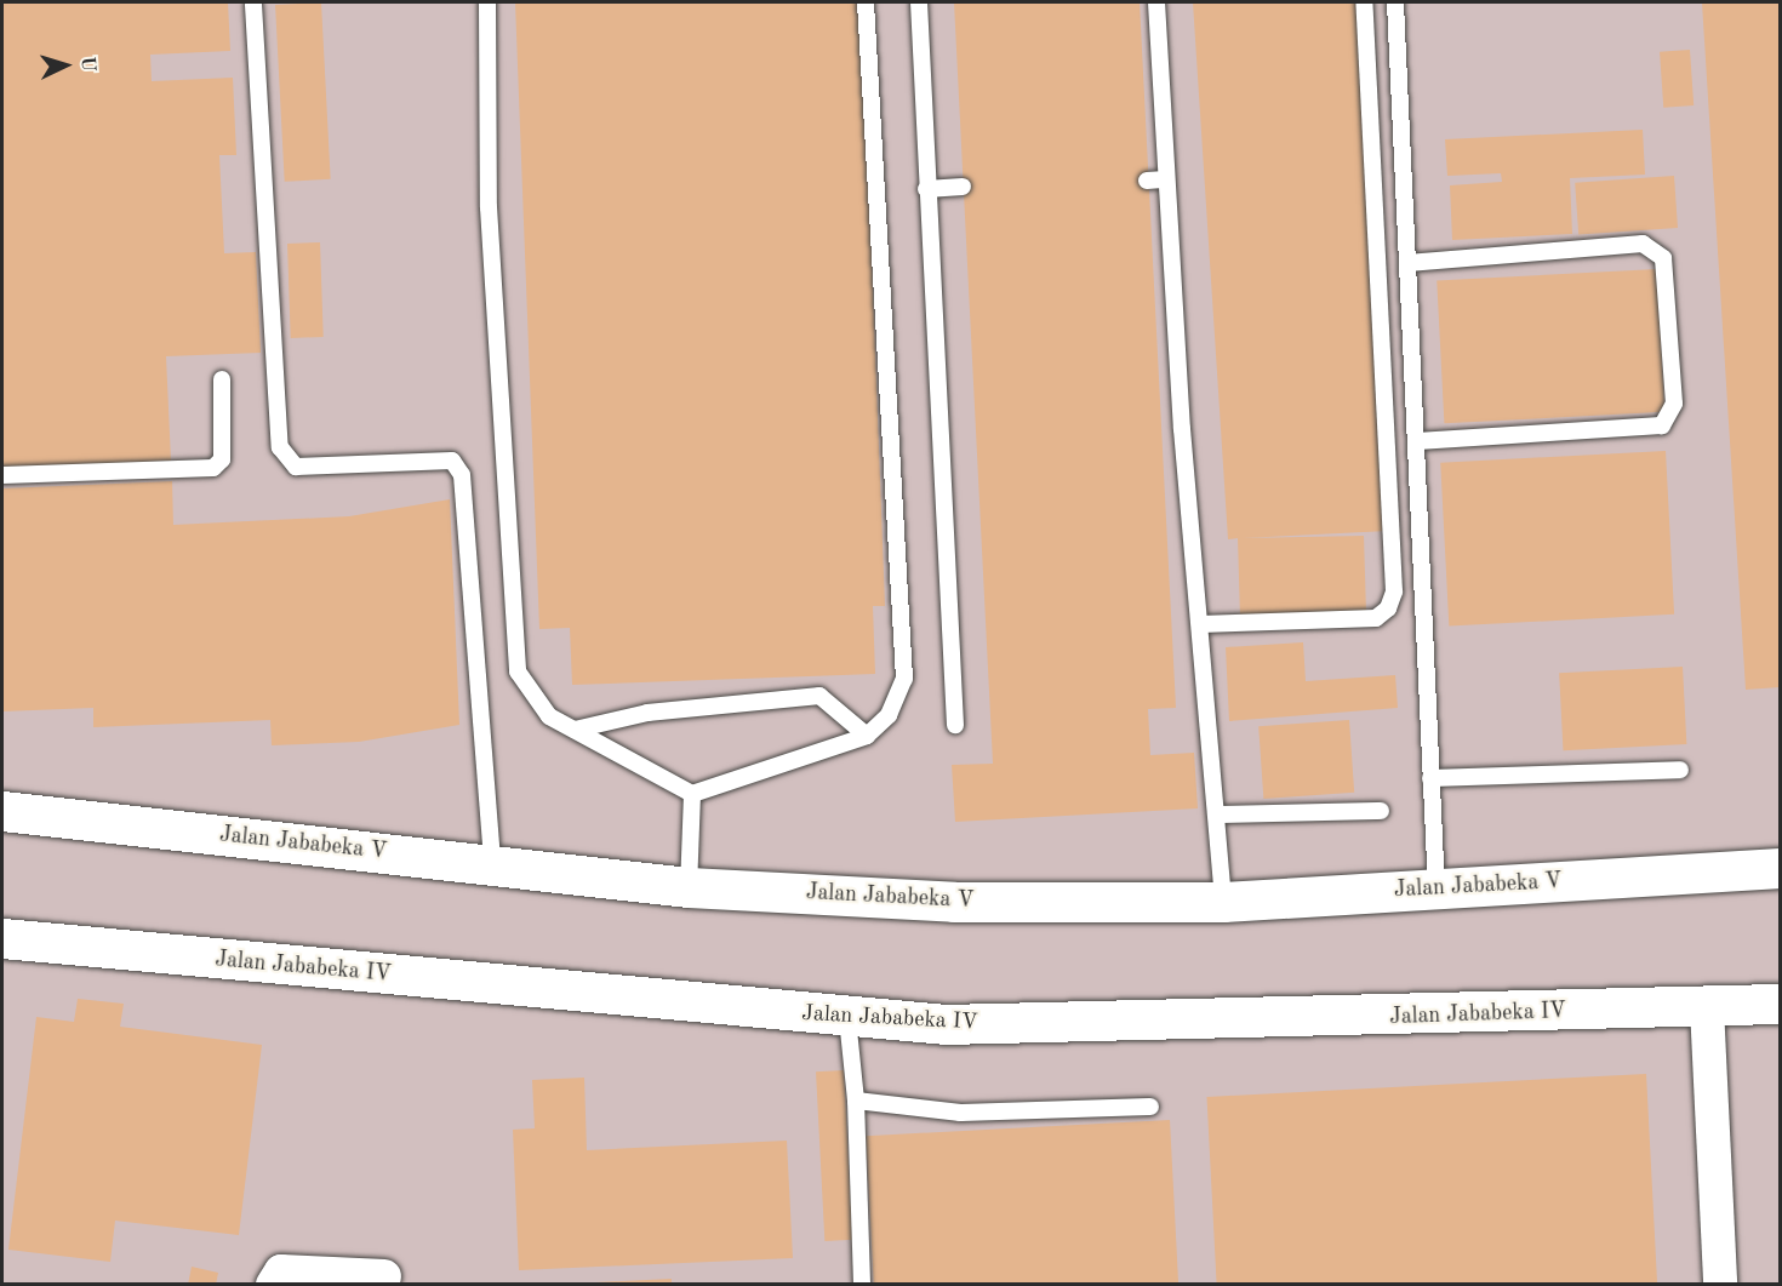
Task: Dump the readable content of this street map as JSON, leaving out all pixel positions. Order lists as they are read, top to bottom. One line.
{"streets":{"street":["Jalan Jababeka V","Jalan Jababeka IV"]},"north":"right"}
